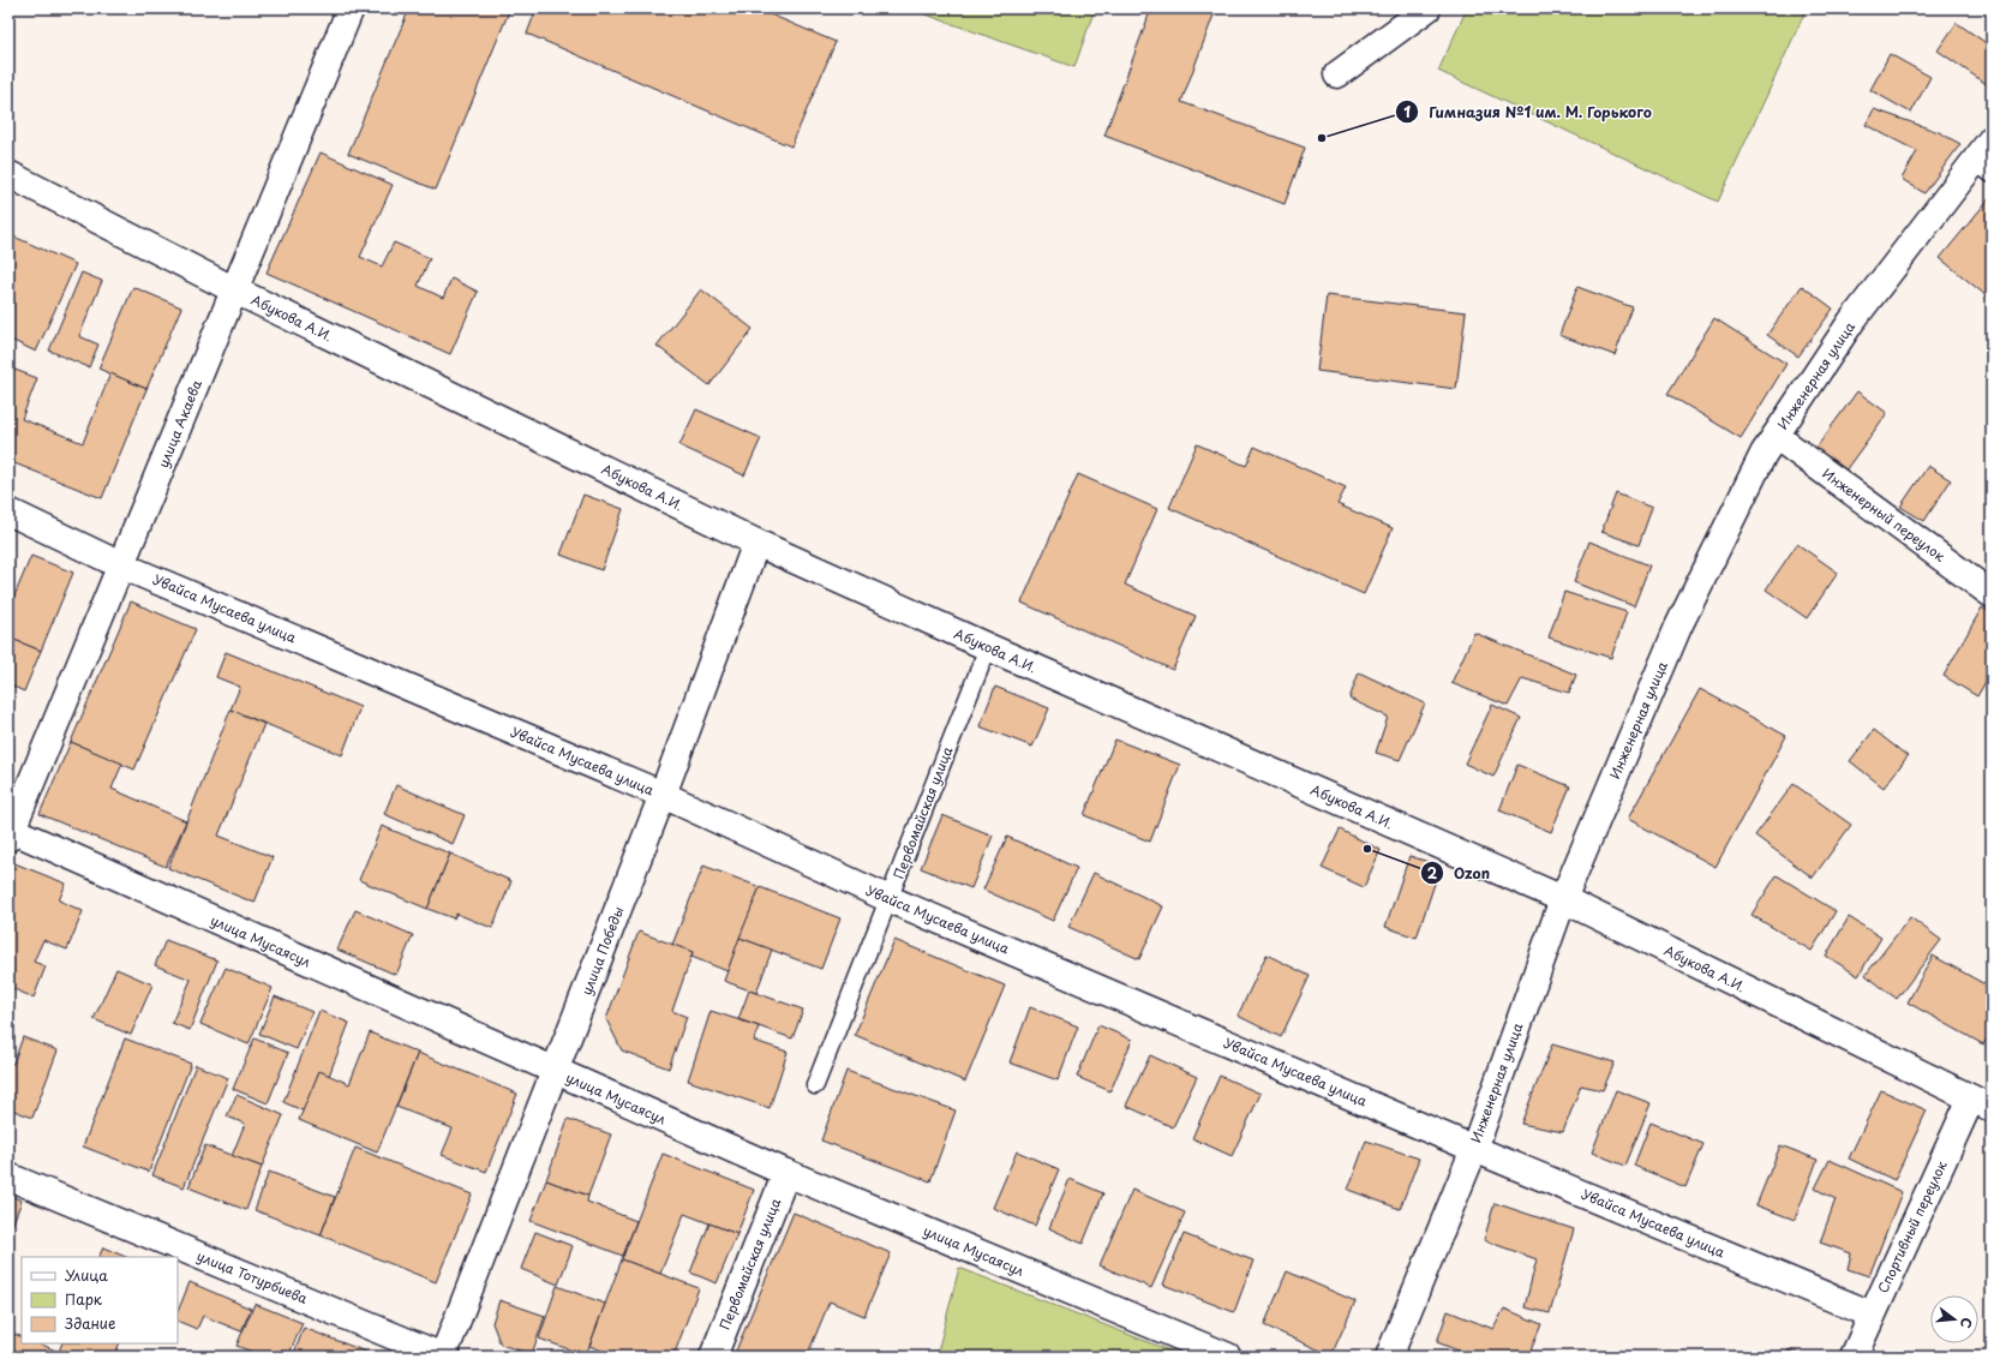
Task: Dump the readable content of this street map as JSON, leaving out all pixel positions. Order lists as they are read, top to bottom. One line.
{"streets":{"street":["Абукова А.И.","Инженерная улица","улица Акаева","Инженерный переулок","Увайса Мусаева улица","Первомайская улица","улица Мусаясул","улица Победы","Спортивный переулок","улица Тотурбиева"]},"crossings":[["Абукова А.И.","Инженерная улица"],["Абукова А.И.","улица Акаева"],["Абукова А.И.","Первомайская улица"],["Абукова А.И.","улица Победы"],["Абукова А.И.","Спортивный переулок"],["Инженерная улица","Инженерный переулок"],["Инженерная улица","Увайса Мусаева улица"],["улица Акаева","Увайса Мусаева улица"],["улица Акаева","улица Мусаясул"],["Увайса Мусаева улица","Первомайская улица"],["Увайса Мусаева улица","улица Победы"],["Увайса Мусаева улица","Спортивный переулок"],["Первомайская улица","улица Мусаясул"],["улица Мусаясул","улица Победы"],["улица Победы","улица Тотурбиева"]],"places":["Гимназия №1 им. М. Горького","Ozon"],"legend":["Улица","Парк","Здание"],"north":"right"}
